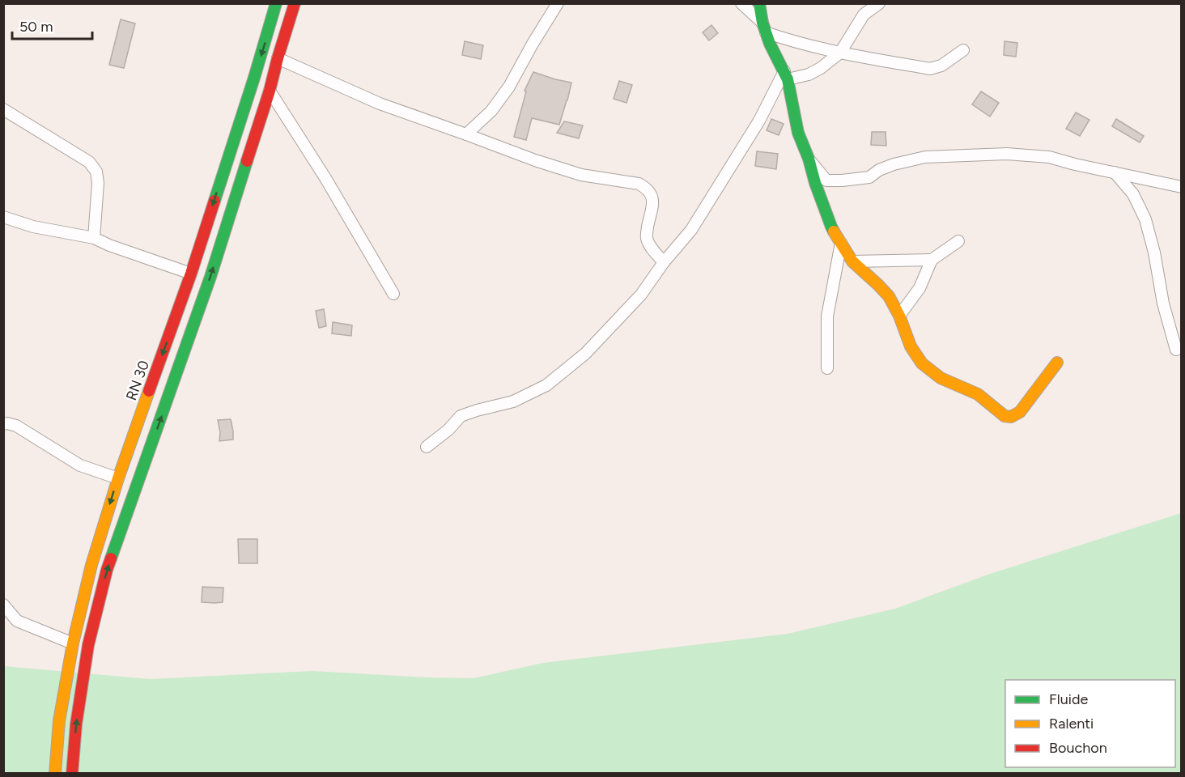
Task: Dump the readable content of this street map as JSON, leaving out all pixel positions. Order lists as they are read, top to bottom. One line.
{"streets":{"main road":["RN 30"]},"legend":["Fluide","Ralenti","Bouchon"],"scale_bar":"50 m"}
